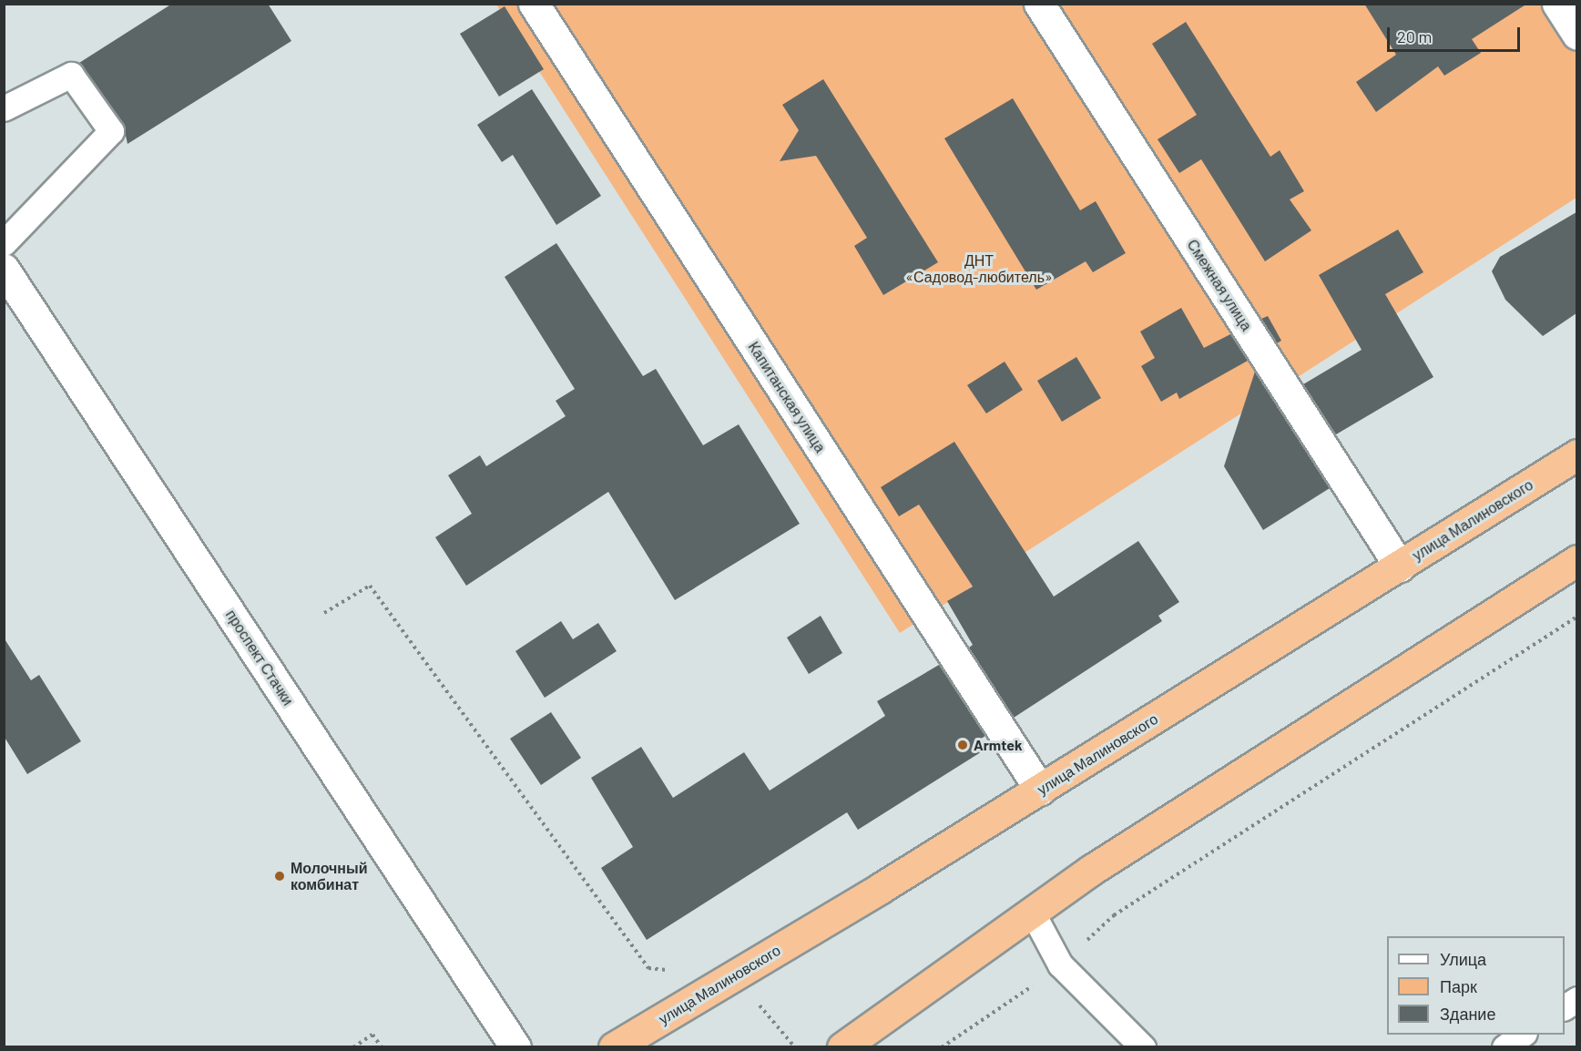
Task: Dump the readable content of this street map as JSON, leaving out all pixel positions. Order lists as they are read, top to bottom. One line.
{"streets":{"highway":["улица Малиновского"],"street":["Смежная улица","Капитанская улица","проспект Стачки"]},"crossings":[["Смежная улица","улица Малиновского"],["Капитанская улица","улица Малиновского"]],"parks":["ДНТ «Садовод-любитель»"],"places":["Armtek","Молочный комбинат"],"legend":["Улица","Парк","Здание"],"scale_bar":"20 m"}
